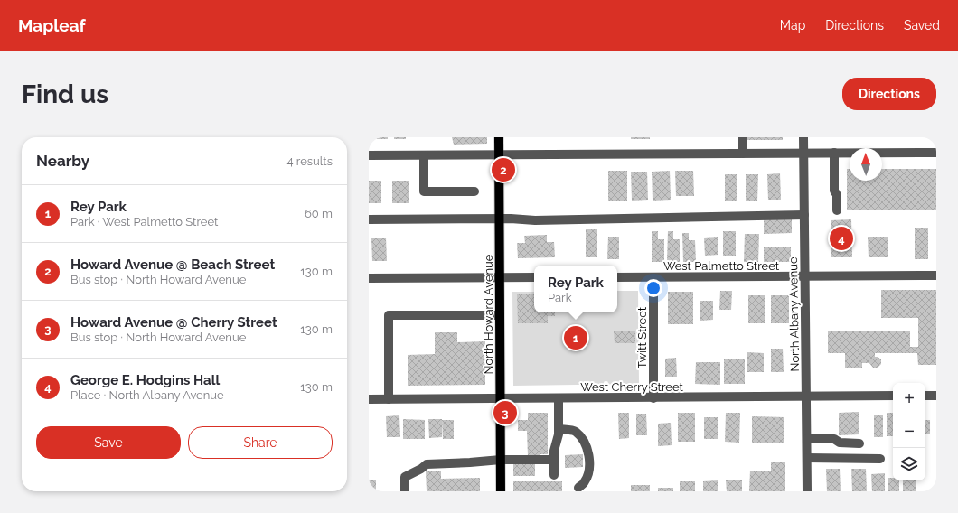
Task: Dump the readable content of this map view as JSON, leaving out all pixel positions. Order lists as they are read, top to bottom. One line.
{"streets":{"main road":["North Howard Avenue"],"street":["West Palmetto Street","North Albany Avenue","Twitt Street","West Cherry Street"]},"crossings":[["West Palmetto Street","North Albany Avenue"],["West Palmetto Street","Twitt Street"],["North Howard Avenue","West Cherry Street"],["North Albany Avenue","West Cherry Street"],["Twitt Street","West Cherry Street"]],"north":"top","page":{"header":"Mapleaf","nav":["Map","Directions","Saved"],"buttons":["Directions",["Save","Share"]],"title":"Find us","heading":["Nearby","4 results"],"pins":["2","4","1","3"],"list":[{"mark":"1","name":"Rey Park","note":"Park · West Palmetto Street","value":"60 m"},{"mark":"2","name":"Howard Avenue @ Beach Street","note":"Bus stop · North Howard Avenue","value":"130 m"},{"mark":"3","name":"Howard Avenue @ Cherry Street","note":"Bus stop · North Howard Avenue","value":"130 m"},{"mark":"4","name":"George E. Hodgins Hall","note":"Place · North Albany Avenue","value":"130 m"}],"popup":["Rey Park","Park"],"map_buttons":["+","−"]}}
